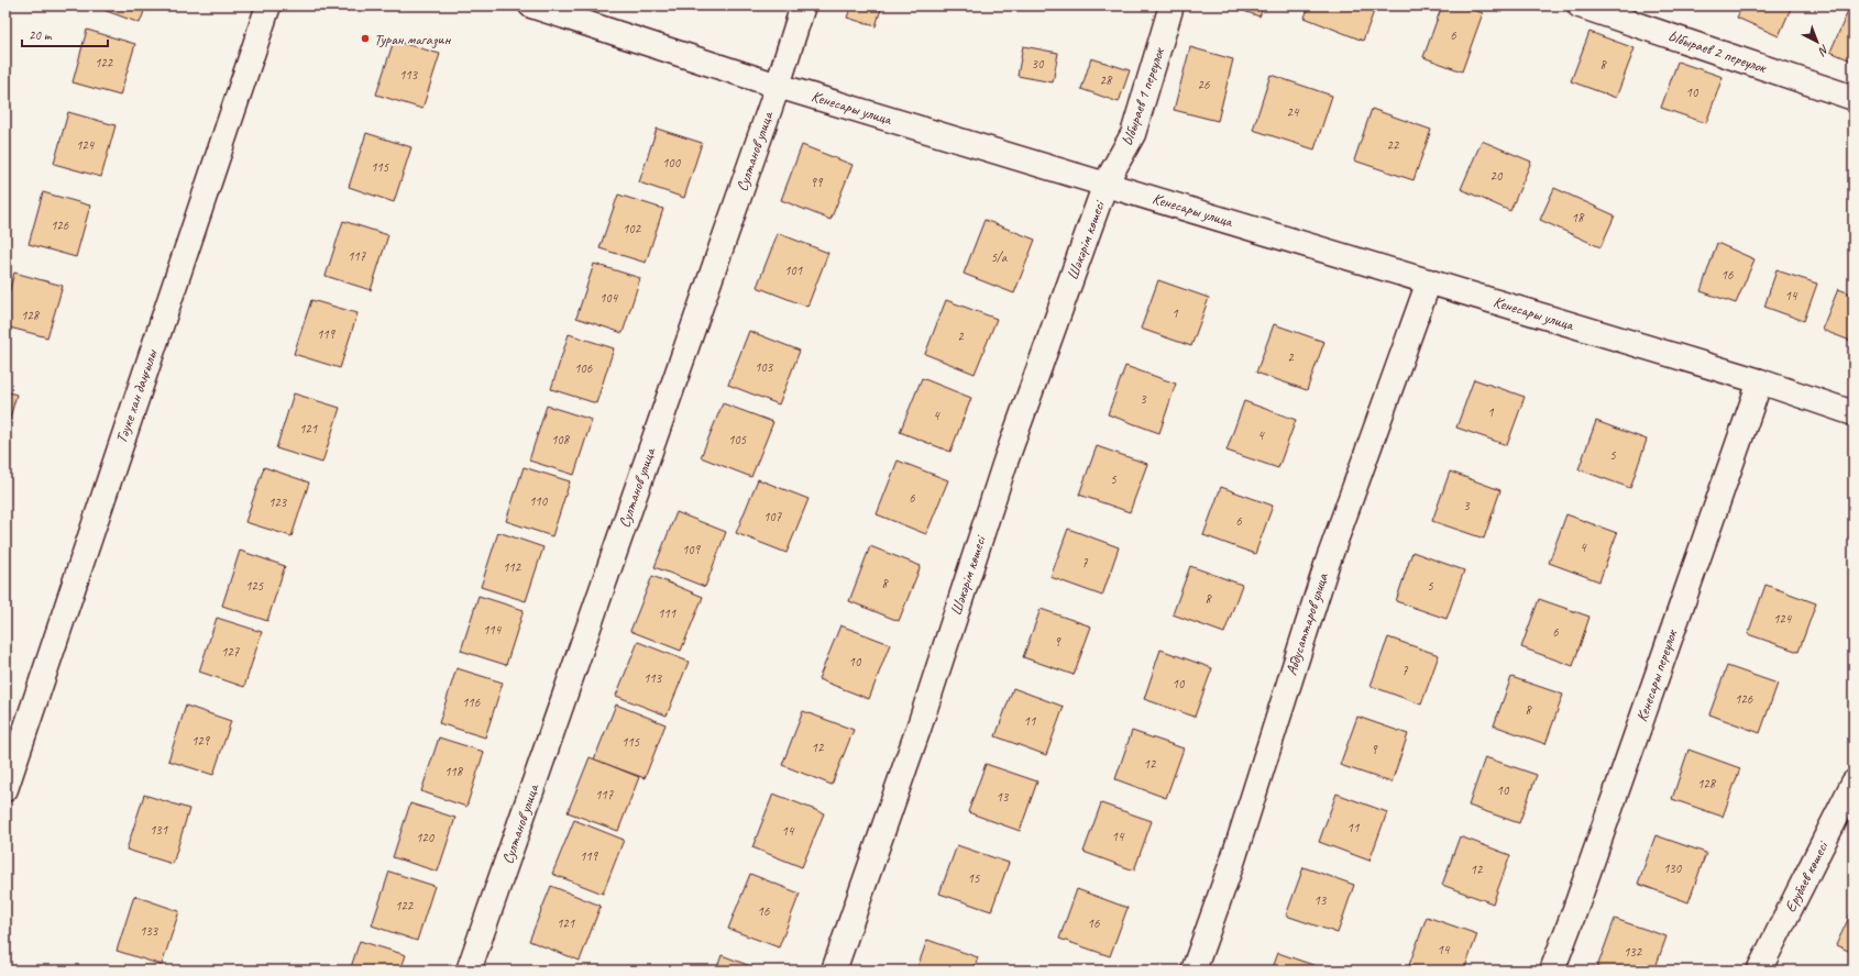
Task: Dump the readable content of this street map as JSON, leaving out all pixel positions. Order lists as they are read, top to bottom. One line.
{"streets":{"street":["Ыбыраев 2 переулок","Ыбыраев 1 переулок","Кенесары улица","Султанов улица","Шәкәрім көшесі","Тәуке хан даңғылы","Абдусаттаров улица","Кенесары переулок","Ерубаев көшесі"]},"crossings":[["Ыбыраев 1 переулок","Кенесары улица"],["Ыбыраев 1 переулок","Шәкәрім көшесі"],["Кенесары улица","Султанов улица"],["Кенесары улица","Шәкәрім көшесі"],["Кенесары улица","Абдусаттаров улица"],["Кенесары улица","Кенесары переулок"]],"places":["Туран магазин"],"house_numbers":["6","122","30","8","113","28","26","10","24","124","22","100","115","20","99","18","126","102","117","5/а","101","16","14","104","1","128","119","2","2","103","106","3","1","4","121","4","108","105","5","5","6","110","123","3","107","6","4","109","7","112","8","125","5","8","111","124","114","6","9","127","10","7","113","10","126","116","8","11","129","115","12","9","12","118","128","10","117","13","11","131","14","14","120","119","130","12","15","13","122","16","121","16","133","14","132"],"scale_bar":"20 m","north":"bottom right"}
